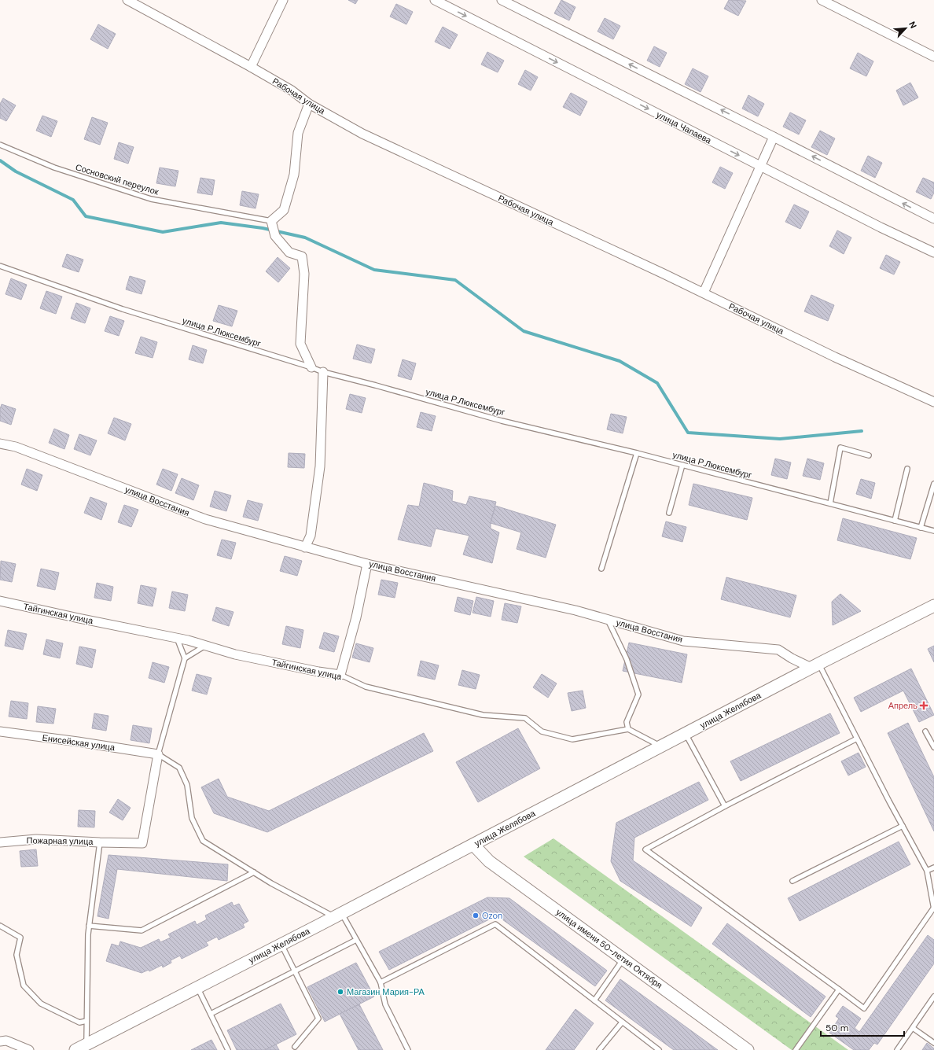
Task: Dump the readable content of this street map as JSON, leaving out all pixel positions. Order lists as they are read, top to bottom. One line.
{"streets":{"street":["Рабочая улица","улица Чапаева","улица Восстания","Тайгинская улица","улица Желябова","Енисейская улица","Пожарная улица","улица имени 50-летия Октября"],"lane":["Сосновский переулок","улица Р.Люксембург"]},"crossings":[["улица Восстания","улица Желябова"],["улица Желябова","улица имени 50-летия Октября"],["Енисейская улица","Пожарная улица"]],"places":{"health":["Апрель"],"other":["Ozon","Магазин Мария-РА"]},"scale_bar":"50 m","north":"top right"}
